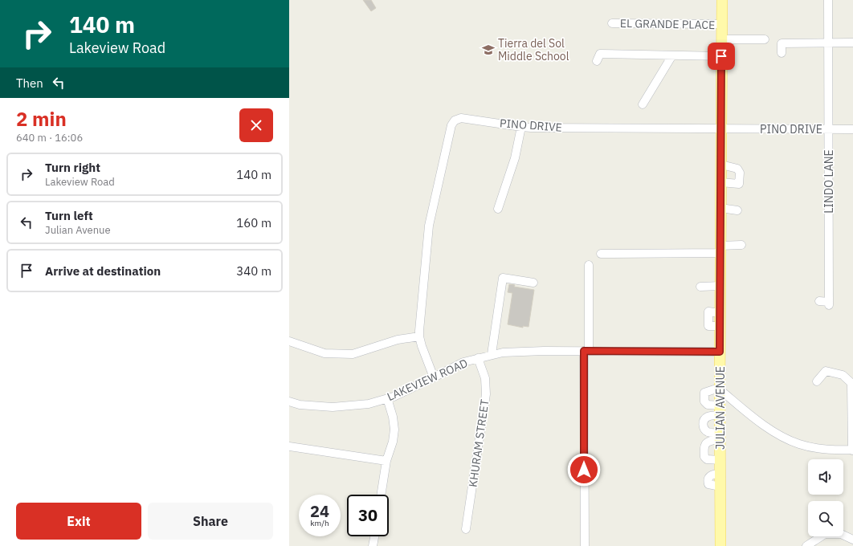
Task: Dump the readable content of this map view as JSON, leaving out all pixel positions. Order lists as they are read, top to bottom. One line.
{"streets":{"main road":["JULIAN AVENUE"],"street":["EL GRANDE PLACE","PINO DRIVE","LINDO LANE","LAKEVIEW ROAD","KHURAM STREET"]},"crossings":[["EL GRANDE PLACE","JULIAN AVENUE"],["PINO DRIVE","LINDO LANE"],["PINO DRIVE","LAKEVIEW ROAD"],["PINO DRIVE","JULIAN AVENUE"],["LAKEVIEW ROAD","JULIAN AVENUE"],["LAKEVIEW ROAD","KHURAM STREET"]],"places":{"school or university":["Tierra del Sol Middle School"]},"page":{"turn":["140 m","Lakeview Road"],"then":"Then","heading":["2 min","640 m · 16:06"],"list":[{"name":"Turn right","note":"Lakeview Road","value":"140 m"},{"name":"Turn left","note":"Julian Avenue","value":"160 m"},{"name":"Arrive at destination","value":"340 m"}],"speed":"24 km/h","limit":"30","buttons":["Exit","Share"]}}
